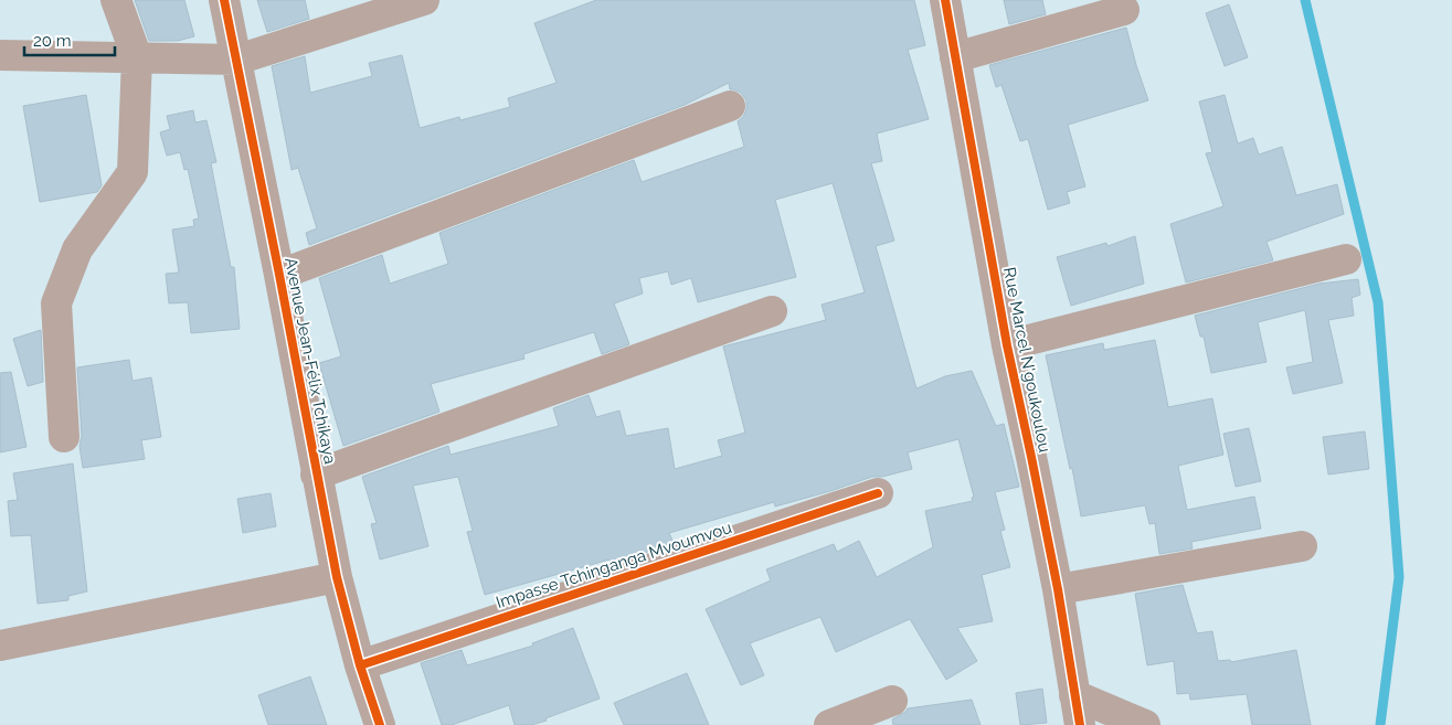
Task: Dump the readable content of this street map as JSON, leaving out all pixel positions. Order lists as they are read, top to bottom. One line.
{"streets":{"street":["Rue Marcel N'goukoulou","Avenue Jean-Félix Tchikaya","Impasse Tchinganga Mvoumvou"]},"crossings":[["Avenue Jean-Félix Tchikaya","Impasse Tchinganga Mvoumvou"]],"scale_bar":"20 m"}
